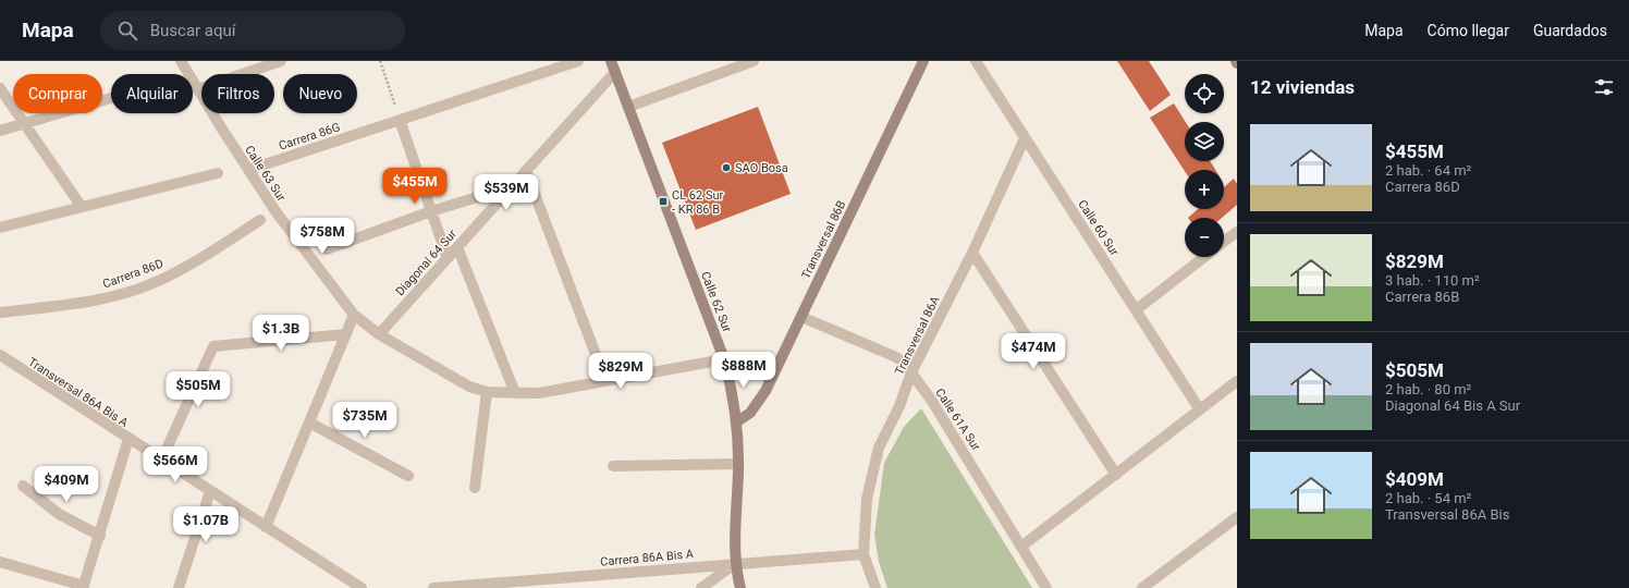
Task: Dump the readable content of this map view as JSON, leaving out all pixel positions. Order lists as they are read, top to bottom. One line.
{"streets":{"street":["Carrera 86G","Calle 63 Sur","Calle 60 Sur","Transversal 86B","Diagonal 64 Sur","Carrera 86D","Calle 62 Sur","Transversal 86A","Transversal 86A Bis A","Calle 61A Sur","Carrera 86A Bis A"]},"crossings":[["Carrera 86G","Calle 63 Sur"],["Calle 63 Sur","Diagonal 64 Sur"],["Calle 63 Sur","Calle 62 Sur"],["Calle 60 Sur","Transversal 86A"],["Transversal 86B","Calle 62 Sur"],["Transversal 86B","Calle 61A Sur"],["Diagonal 64 Sur","Calle 62 Sur"],["Calle 62 Sur","Carrera 86A Bis A"],["Transversal 86A","Calle 61A Sur"],["Transversal 86A","Carrera 86A Bis A"]],"places":{"other":["SAO Bosa"],"transit":["CL 62 Sur - KR 86 B"]},"page":{"header":"Mapa","search":"Buscar aquí","nav":["Mapa","Cómo llegar","Guardados"],"heading":"12 viviendas","map_buttons":["+","−"],"chip":["Comprar","Alquilar","Filtros","Nuevo"],"list":[{"name":"$455M","note":"2 hab. · 64 m² · Carrera 86D"},{"name":"$829M","note":"3 hab. · 110 m² · Carrera 86B"},{"name":"$505M","note":"2 hab. · 80 m² · Diagonal 64 Bis A Sur"},{"name":"$409M","note":"2 hab. · 54 m² · Transversal 86A Bis"}],"price":["$455M","$539M","$758M","$1.3B","$474M","$888M","$829M","$505M","$735M","$566M","$409M","$1.07B"]}}
